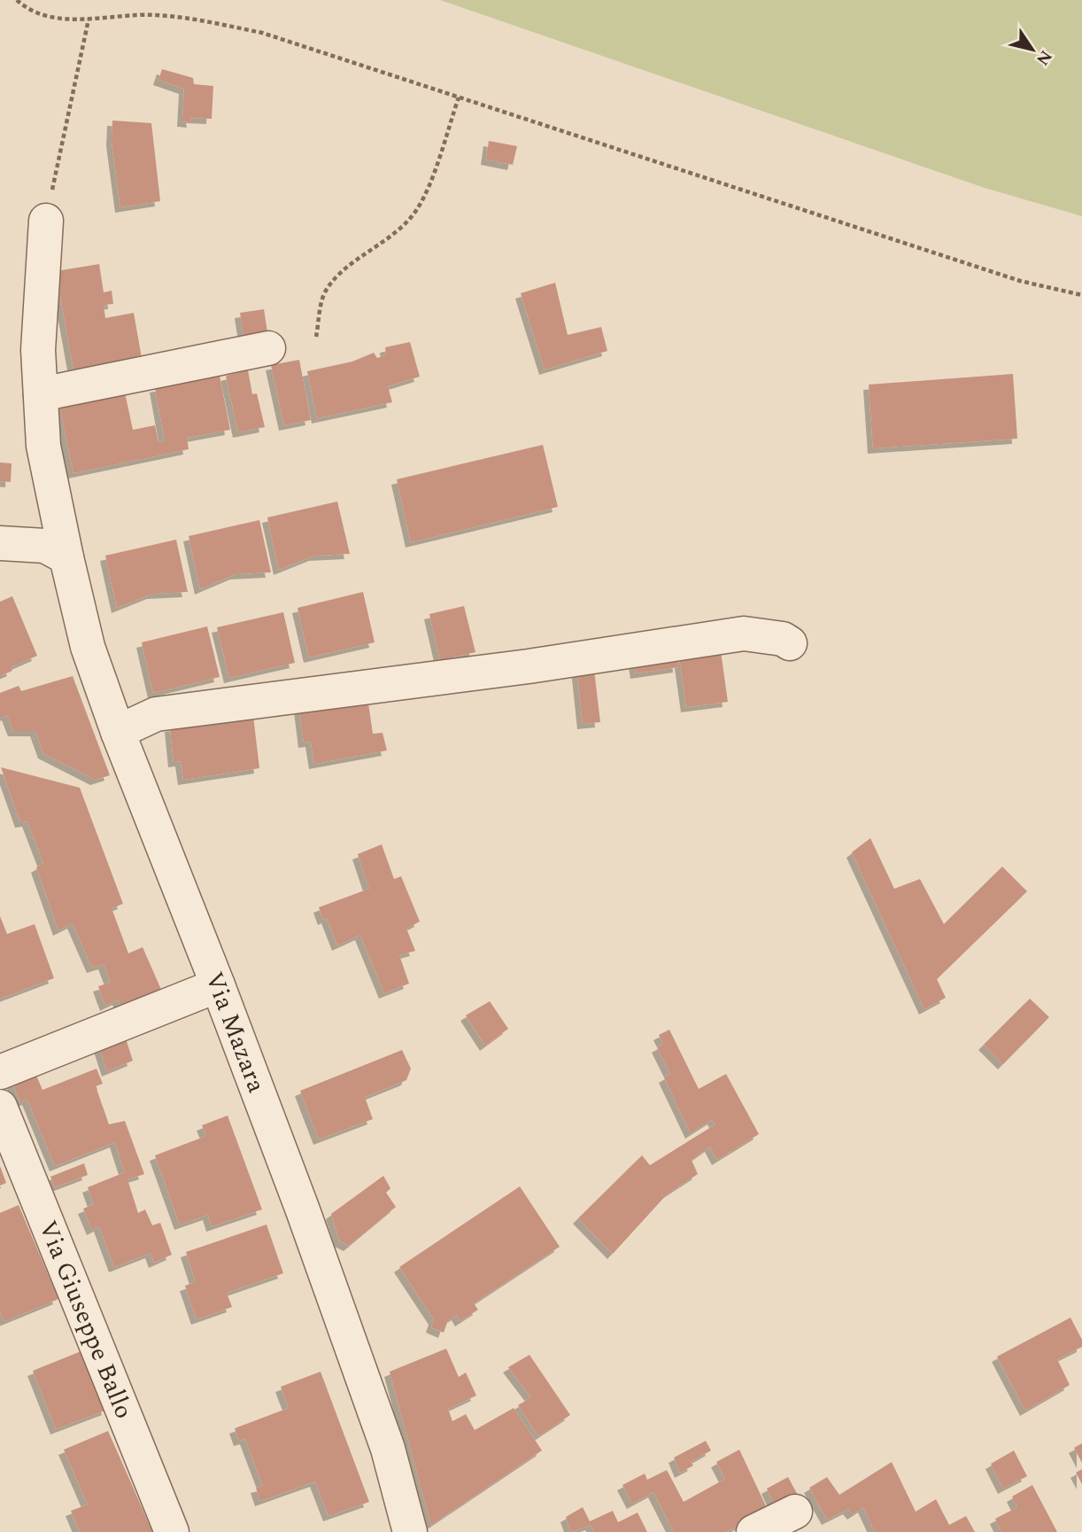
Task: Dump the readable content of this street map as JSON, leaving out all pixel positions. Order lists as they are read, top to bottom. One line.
{"streets":{"street":["Via Mazara","Via Giuseppe Ballo"]},"north":"bottom right"}
